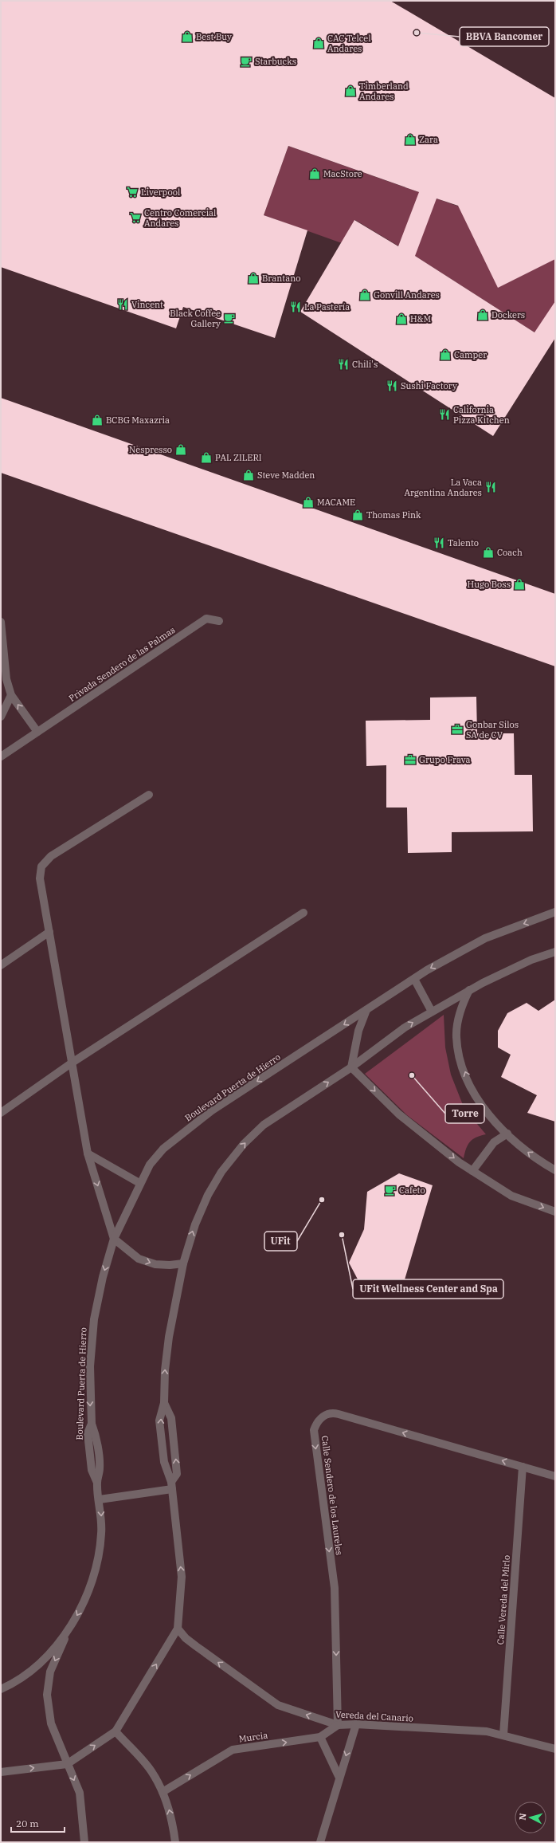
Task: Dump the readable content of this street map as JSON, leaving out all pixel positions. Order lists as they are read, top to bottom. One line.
{"streets":{"street":["Privada Sendero de las Palmas","Boulevard Puerta de Hierro","Calle Sendero de los Laureles","Calle Vereda del Mirlo","Vereda del Canario","Murcia"]},"crossings":[["Calle Sendero de los Laureles","Calle Vereda del Mirlo"],["Calle Sendero de los Laureles","Vereda del Canario"],["Calle Sendero de los Laureles","Murcia"],["Calle Vereda del Mirlo","Vereda del Canario"],["Vereda del Canario","Murcia"]],"one_way":["Vereda del Canario","Murcia"],"places":{"other":["BBVA Bancomer","Torre","UFit","UFit Wellness Center and Spa"],"shop":["Best Buy","CAC Telcel Andares","Timberland Andares","Zara","MacStore","Brantano","Gonvill Andares","Dockers","H&M","Camper","BCBG Maxazria","Nespresso","PAL ZILERI","Steve Madden","MACAME","Thomas Pink","Coach","Hugo Boss"],"cafe":["Starbucks","Black Coffee Gallery","Cafeto"],"supermarket":["Liverpool","Centro Comercial Andares"],"restaurant":["Vincent","La Pastería","Chili's","Sushi Factory","California Pizza Kitchen","La Vaca Argentina Andares","Talento"],"office":["Gonbar Silos SA de CV","Grupo Frava"]},"scale_bar":"20 m","north":"left"}
